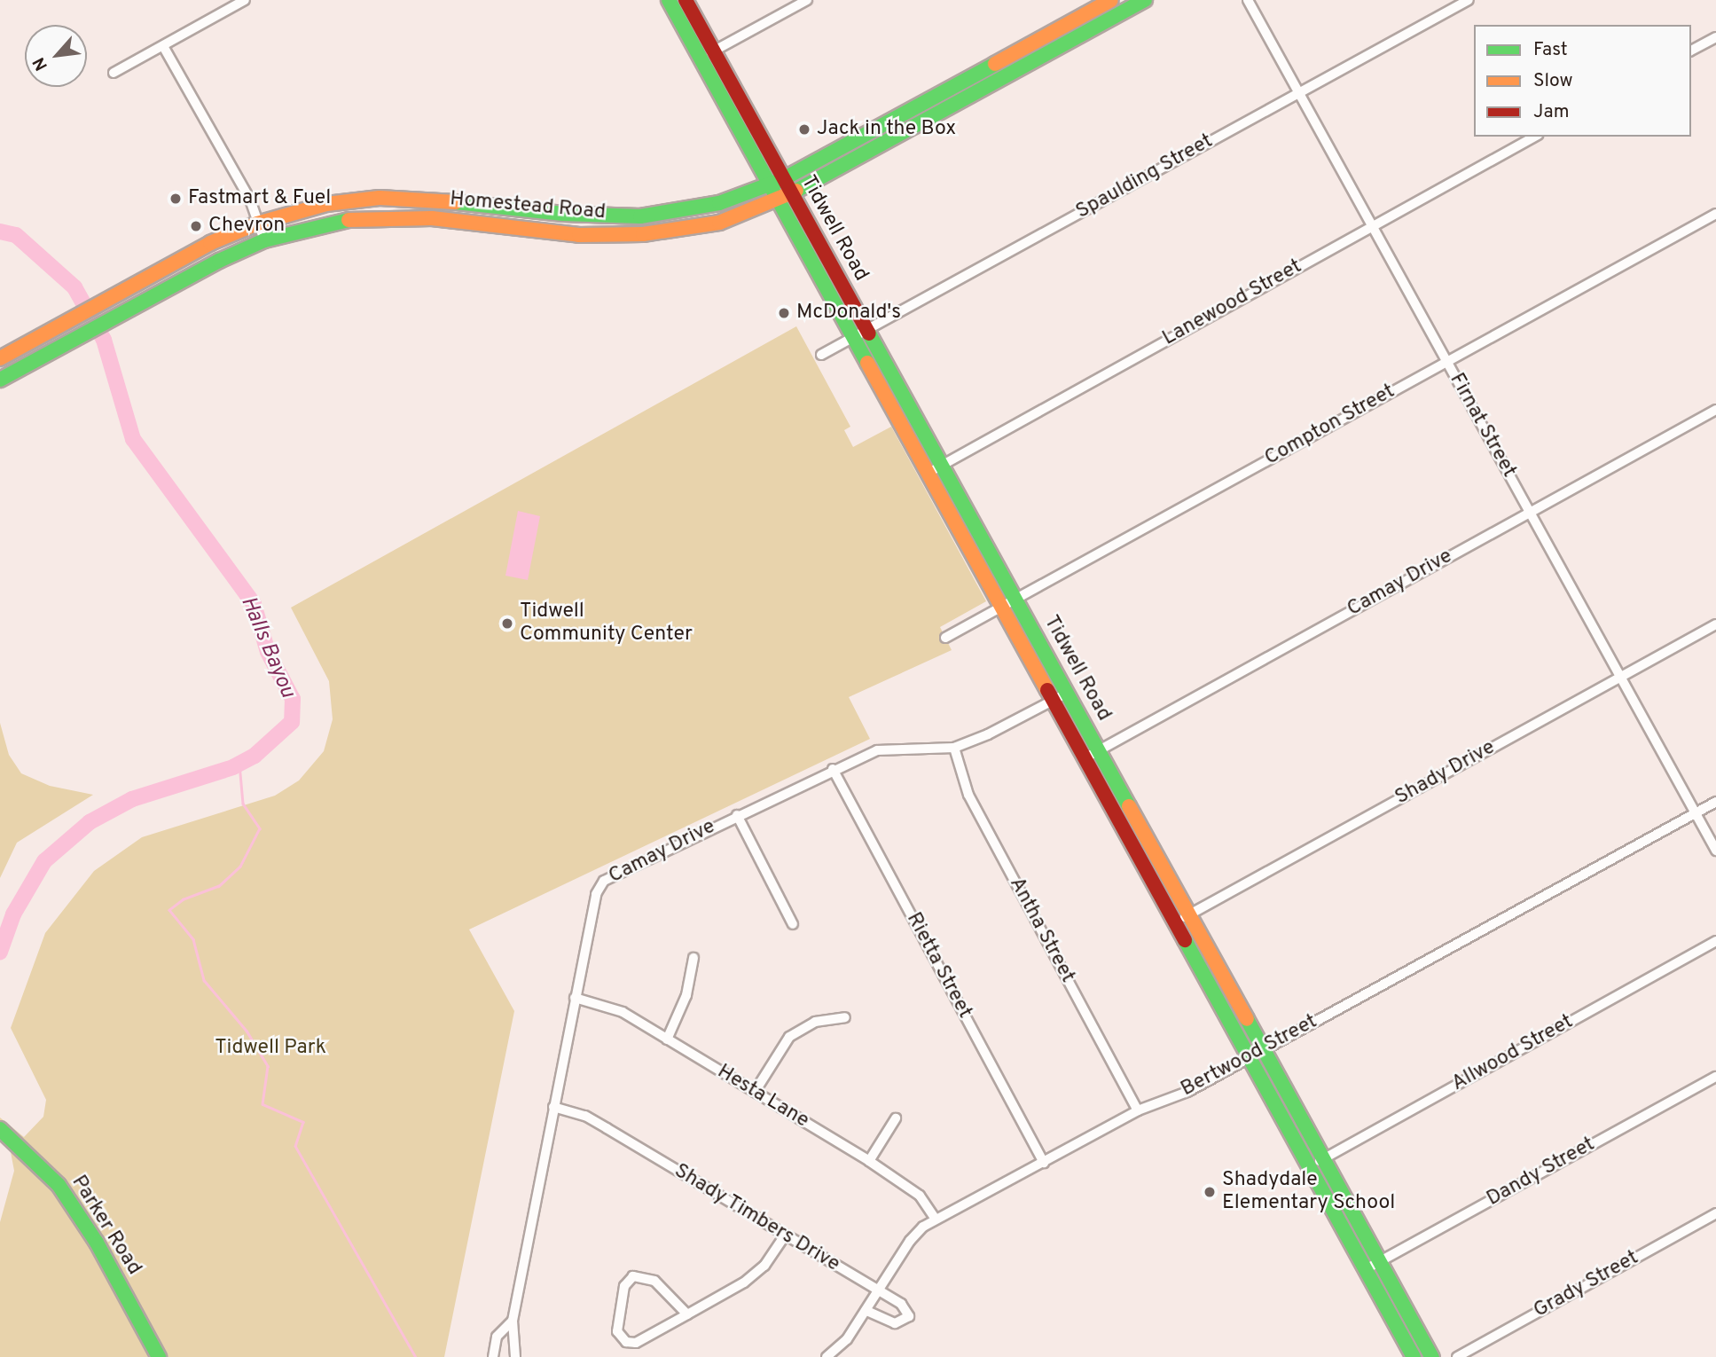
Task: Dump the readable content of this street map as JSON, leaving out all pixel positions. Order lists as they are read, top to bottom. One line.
{"streets":{"main road":["Homestead Road","Tidwell Road","Parker Road"],"street":["Spaulding Street","Lanewood Street","Compton Street","Firnat Street","Camay Drive","Shady Drive","Antha Street","Rietta Street","Allwood Street","Bertwood Street","Hesta Lane","Dandy Street","Shady Timbers Drive","Grady Street"]},"crossings":[["Spaulding Street","Tidwell Road"],["Spaulding Street","Firnat Street"],["Homestead Road","Tidwell Road"],["Tidwell Road","Lanewood Street"],["Tidwell Road","Compton Street"],["Tidwell Road","Camay Drive"],["Tidwell Road","Shady Drive"],["Tidwell Road","Allwood Street"],["Tidwell Road","Bertwood Street"],["Tidwell Road","Dandy Street"],["Lanewood Street","Firnat Street"],["Compton Street","Firnat Street"],["Firnat Street","Camay Drive"],["Firnat Street","Shady Drive"],["Firnat Street","Bertwood Street"],["Camay Drive","Antha Street"],["Camay Drive","Rietta Street"],["Camay Drive","Hesta Lane"],["Camay Drive","Shady Timbers Drive"],["Antha Street","Bertwood Street"],["Rietta Street","Bertwood Street"],["Bertwood Street","Hesta Lane"],["Bertwood Street","Shady Timbers Drive"]],"water":["Halls Bayou"],"parks":["Tidwell Park"],"places":["Jack in the Box","Fastmart & Fuel","Chevron","McDonald's","Tidwell Community Center","Shadydale Elementary School"],"legend":["Fast","Slow","Jam"],"north":"bottom left"}
